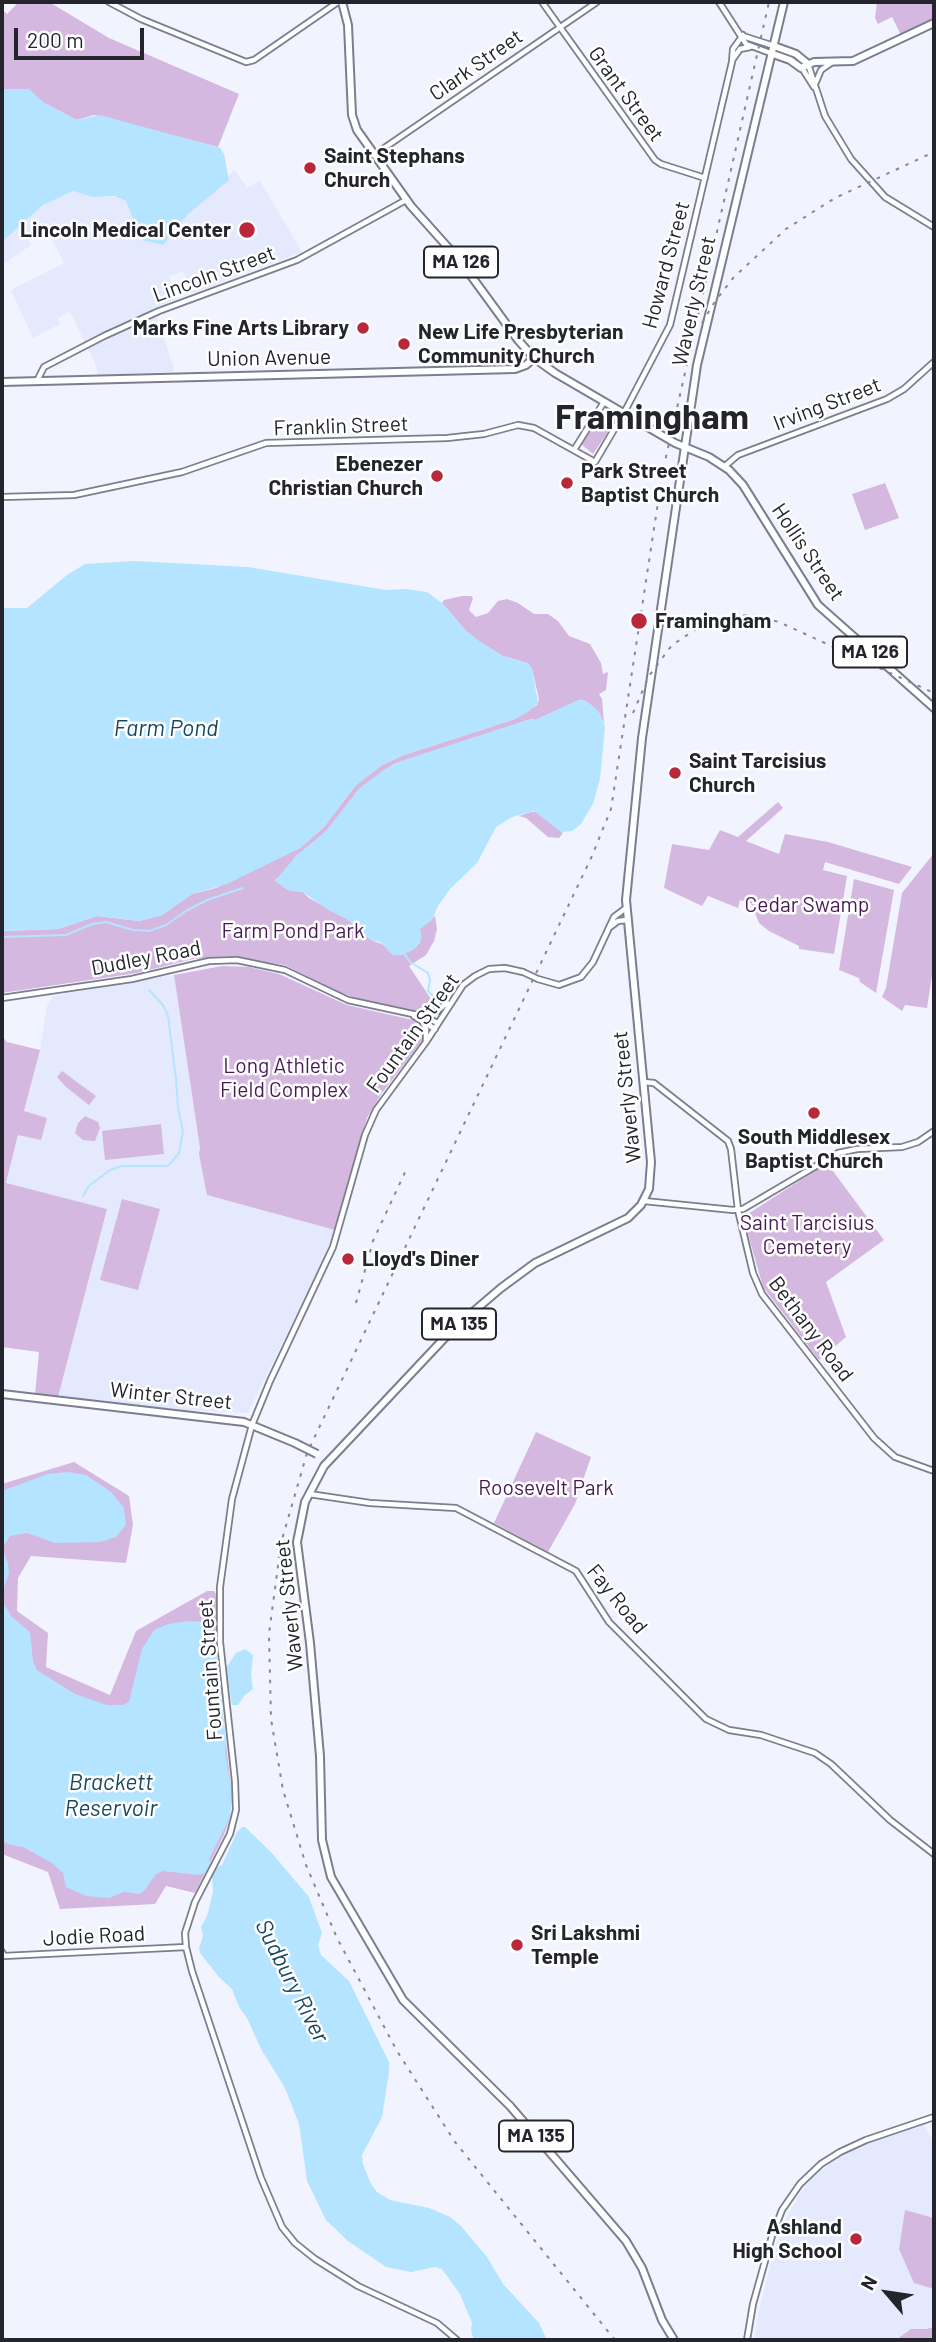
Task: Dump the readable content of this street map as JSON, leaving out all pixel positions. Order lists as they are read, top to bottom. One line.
{"streets":{"main road":["MA 126","Waverly Street","Union Avenue","Hollis Street","MA 135","Winter Street"],"street":["Clark Street","Grant Street","Howard Street","Lincoln Street","Irving Street","Franklin Street","Dudley Road","Fountain Street","Bethany Road","Fay Road","Jodie Road"]},"crossings":[["Clark Street","Grant Street"],["Clark Street","MA 126"],["Grant Street","Howard Street"],["MA 126","Howard Street"],["MA 126","Lincoln Street"],["MA 126","Waverly Street"],["MA 126","Union Avenue"],["MA 126","Hollis Street"],["Howard Street","Franklin Street"],["Lincoln Street","Union Avenue"],["Waverly Street","Hollis Street"],["Waverly Street","Fountain Street"],["Waverly Street","Bethany Road"],["Waverly Street","Winter Street"],["Waverly Street","Fay Road"],["Irving Street","Hollis Street"],["Dudley Road","Fountain Street"],["Fountain Street","Winter Street"],["Fountain Street","Jodie Road"]],"districts":["Framingham"],"water":["Farm Pond","Brackett Reservoir","Sudbury River"],"parks":["Cedar Swamp","Farm Pond Park","Long Athletic Field Complex","Saint Tarcisius Cemetery","Roosevelt Park"],"places":["Saint Stephans Church","Lincoln Medical Center","Marks Fine Arts Library","New Life Presbyterian Community Church","Ebenezer Christian Church","Park Street Baptist Church","Framingham","Saint Tarcisius Church","South Middlesex Baptist Church","Lloyd's Diner","Sri Lakshmi Temple","Ashland High School"],"scale_bar":"200 m","north":"top left"}
